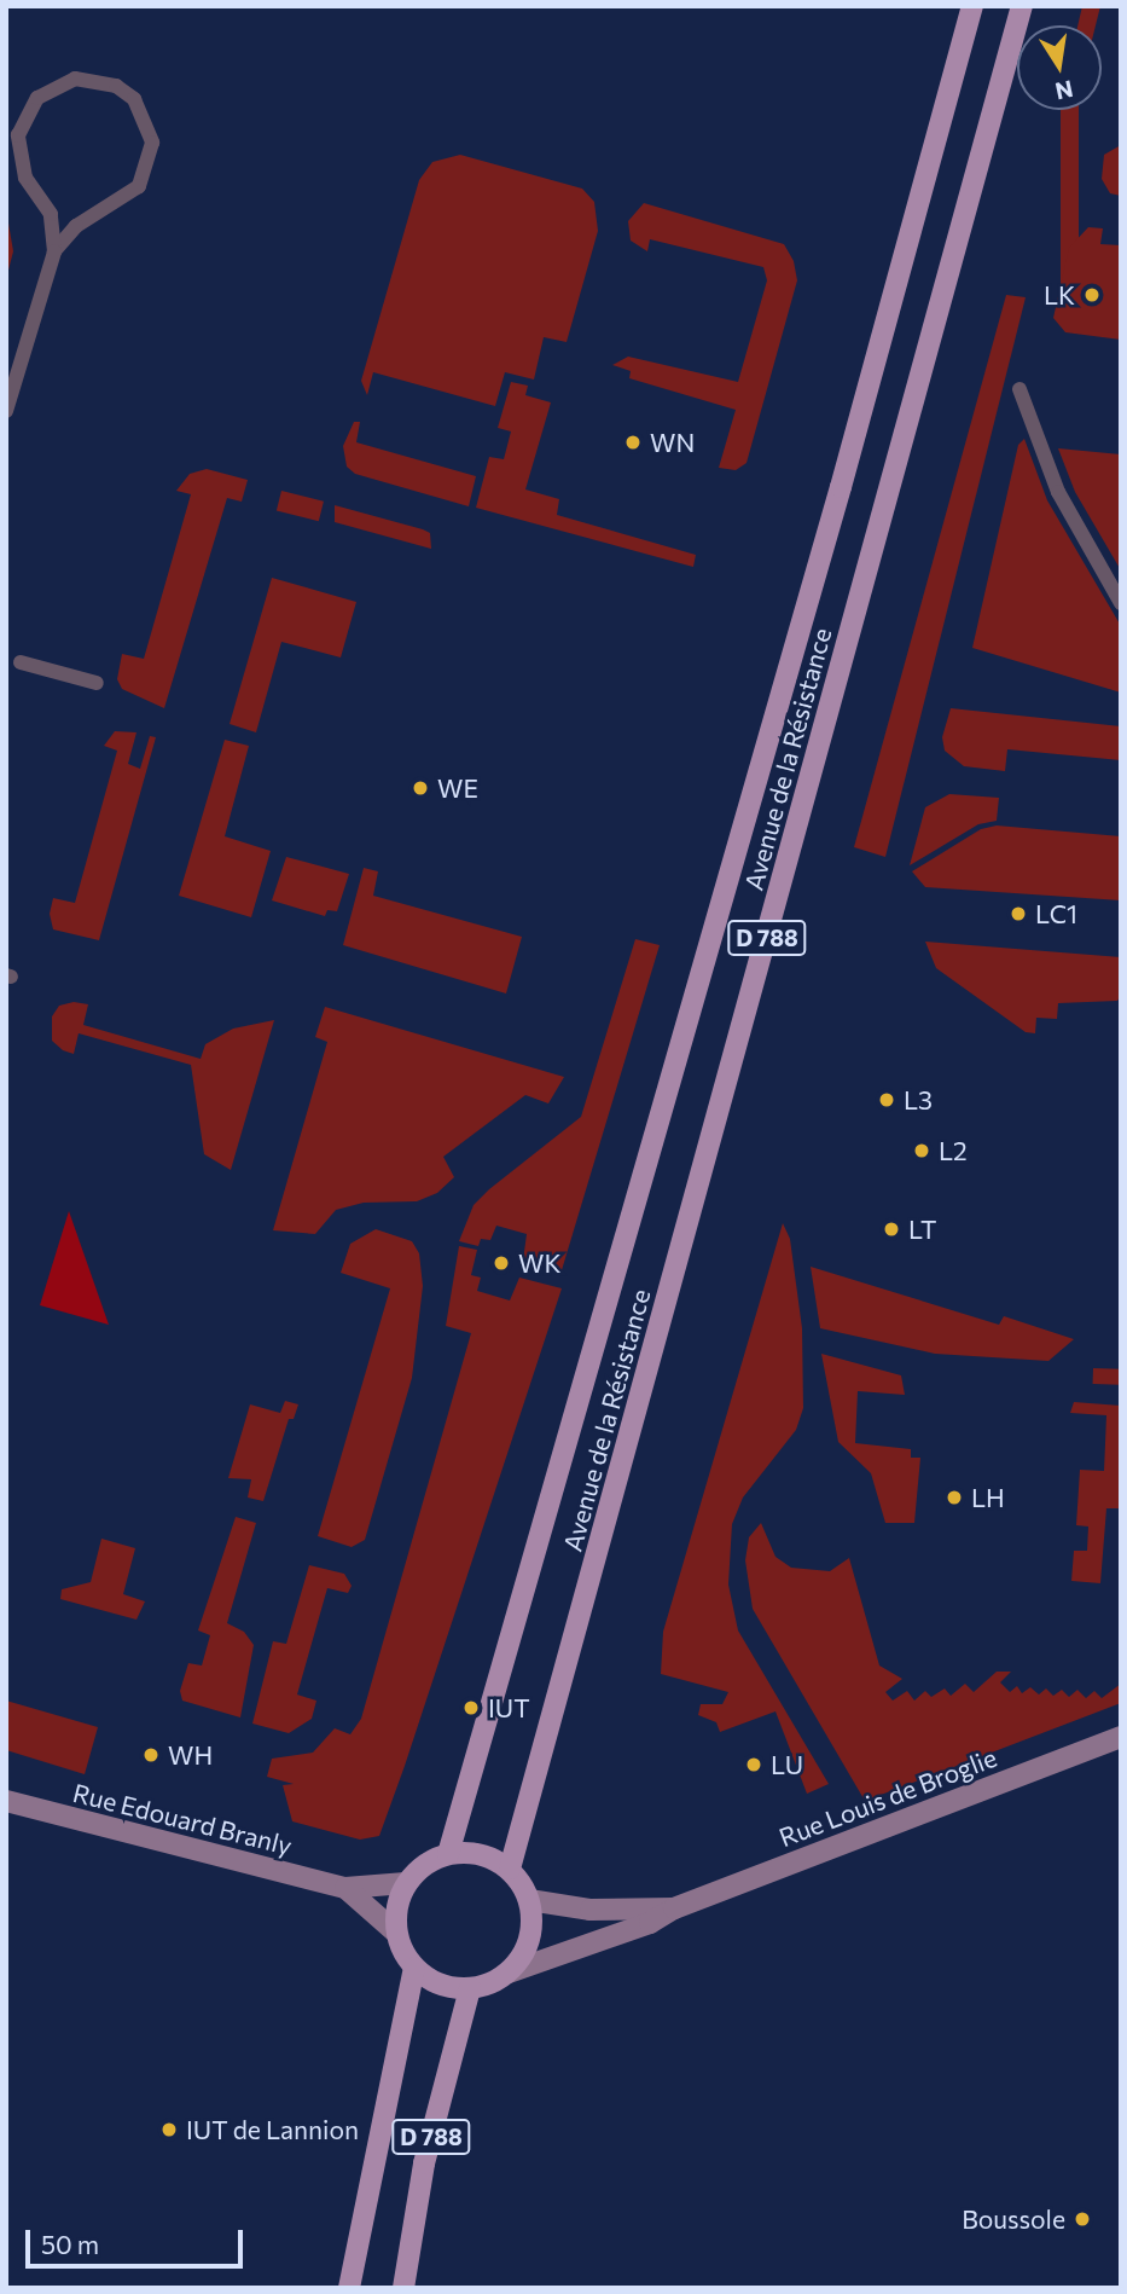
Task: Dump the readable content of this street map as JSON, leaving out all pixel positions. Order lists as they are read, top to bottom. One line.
{"streets":{"main road":["Avenue de la Résistance","D 788"],"street":["Rue Louis de Broglie","Rue Edouard Branly"]},"crossings":[["Avenue de la Résistance","D 788"],["Avenue de la Résistance","Rue Louis de Broglie"],["Avenue de la Résistance","Rue Edouard Branly"],["D 788","Rue Louis de Broglie"],["D 788","Rue Edouard Branly"],["Rue Louis de Broglie","Rue Edouard Branly"]],"places":["LK","WN","WE","LC1","L3","L2","LT","WK","LH","IUT","WH","LU","IUT de Lannion","Boussole"],"scale_bar":"50 m","north":"bottom"}
